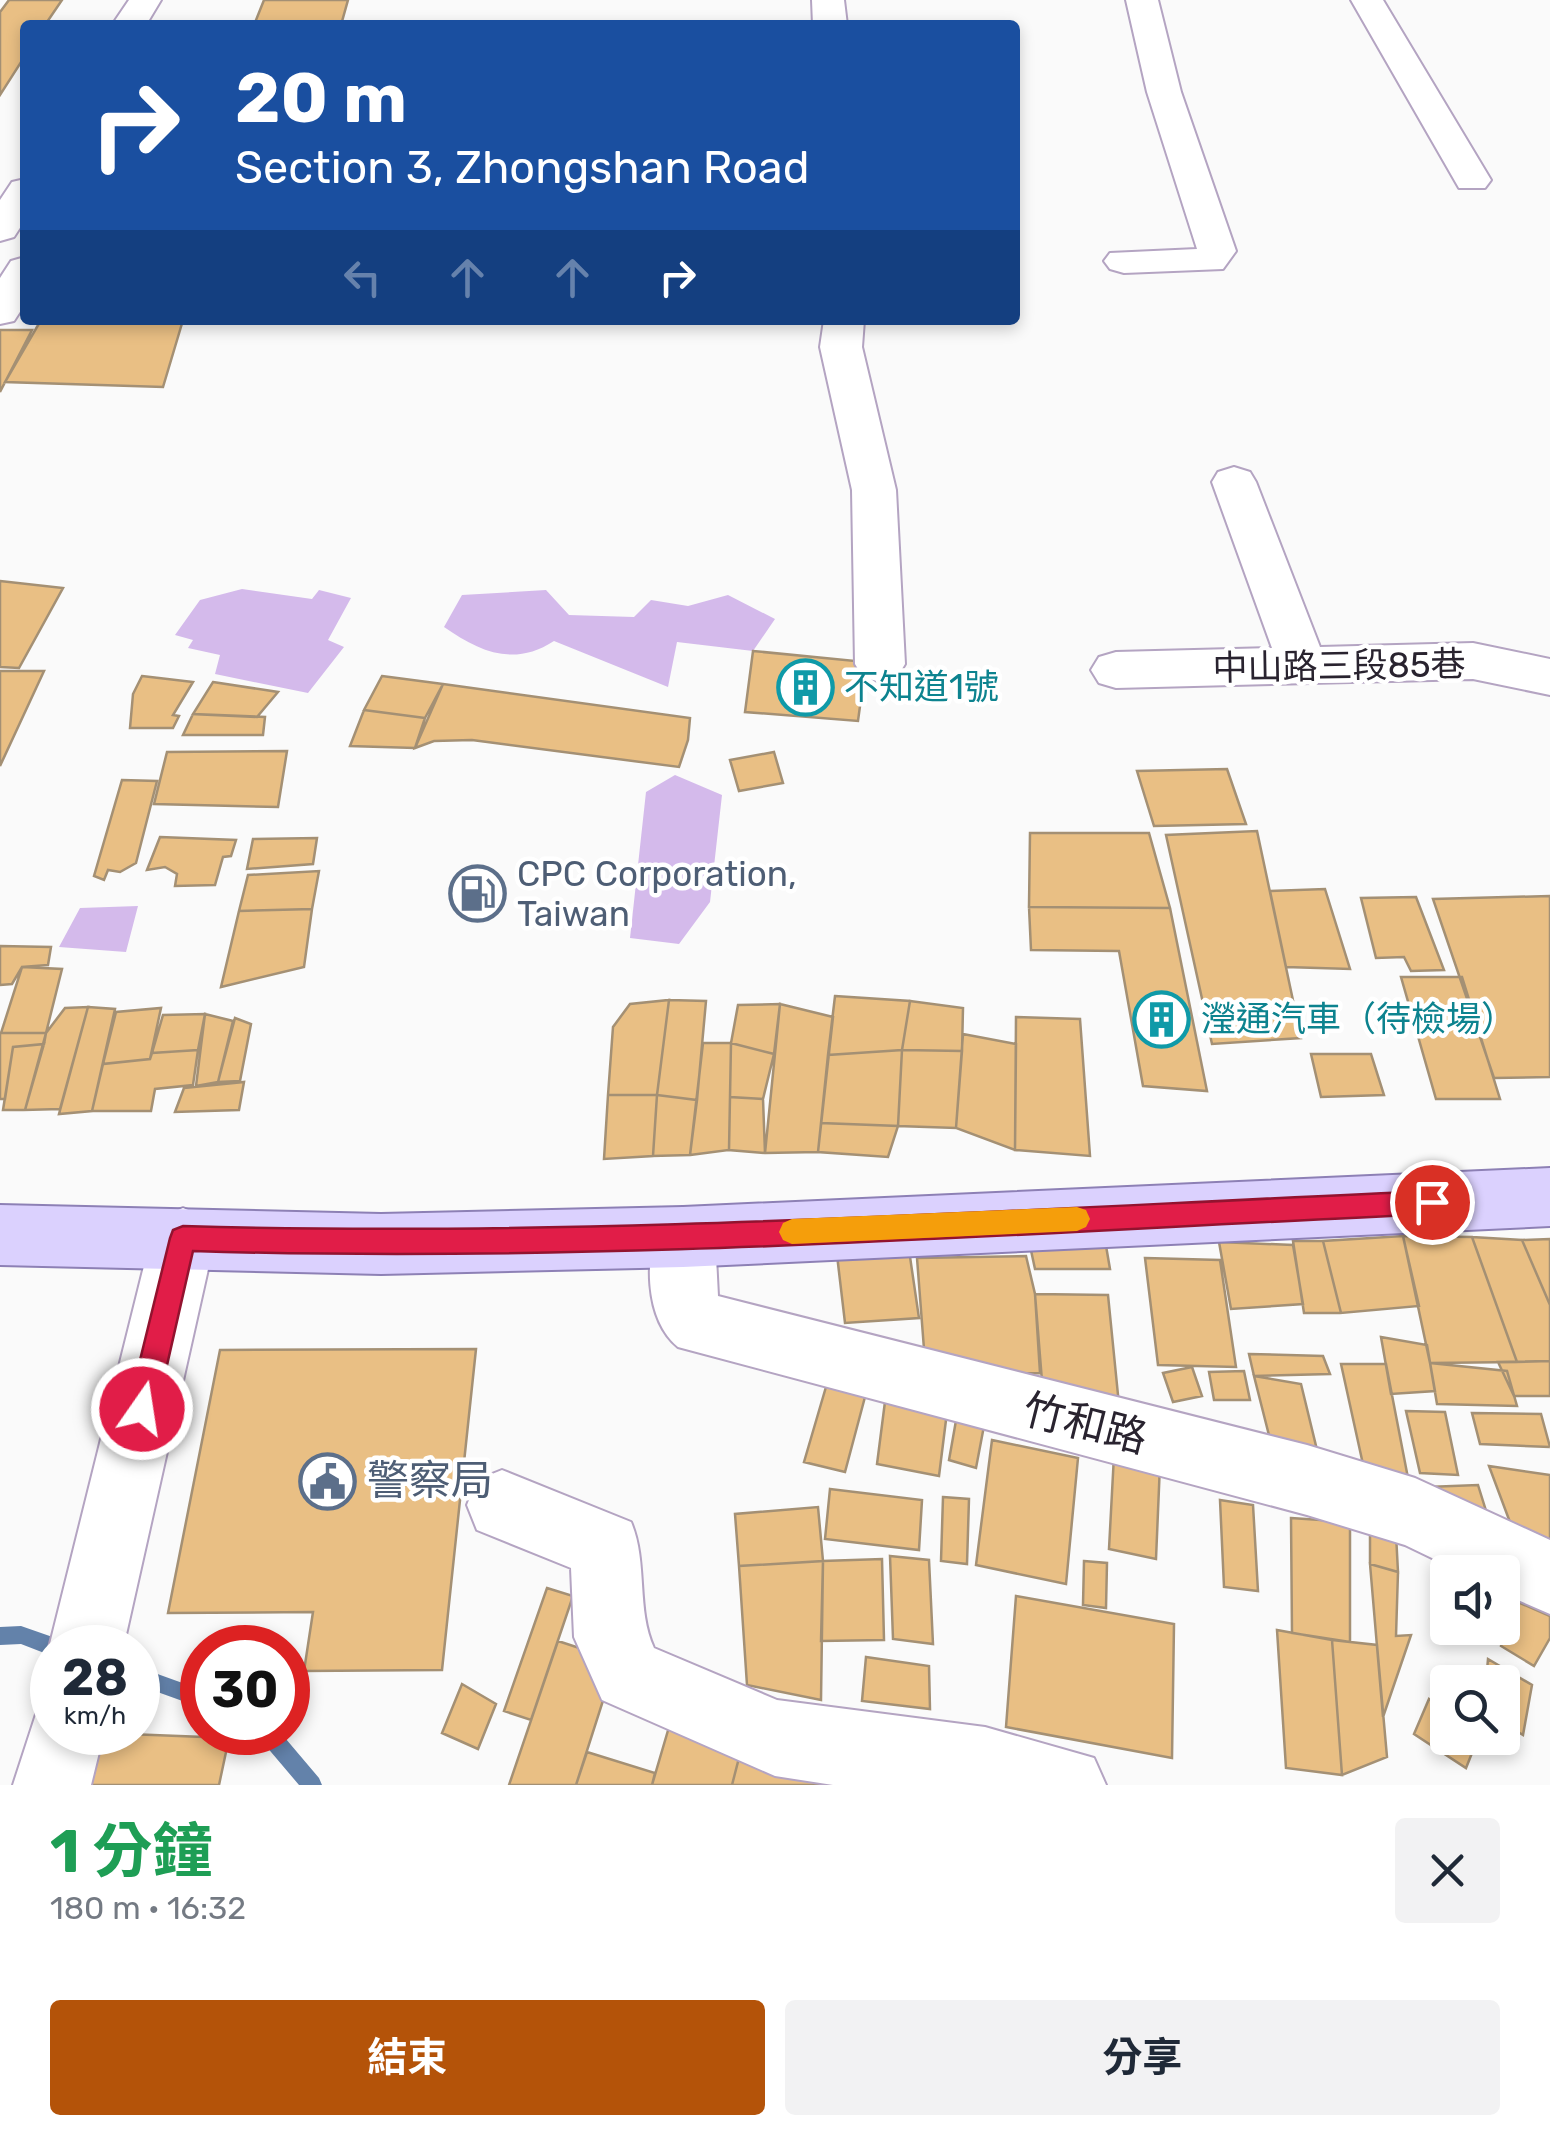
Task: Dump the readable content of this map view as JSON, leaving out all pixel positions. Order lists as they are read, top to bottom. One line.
{"streets":{"street":["中山路三段85巷","竹和路"]},"places":{"building":["不知道1號","瀅通汽車（待檢場）"],"fuel station":["CPC Corporation, Taiwan"],"public building":["警察局"]},"page":{"turn":["20 m","Section 3, Zhongshan Road"],"speed":"28 km/h","limit":"30","heading":["1 分鐘","180 m · 16:32"],"buttons":["結束","分享"]}}
